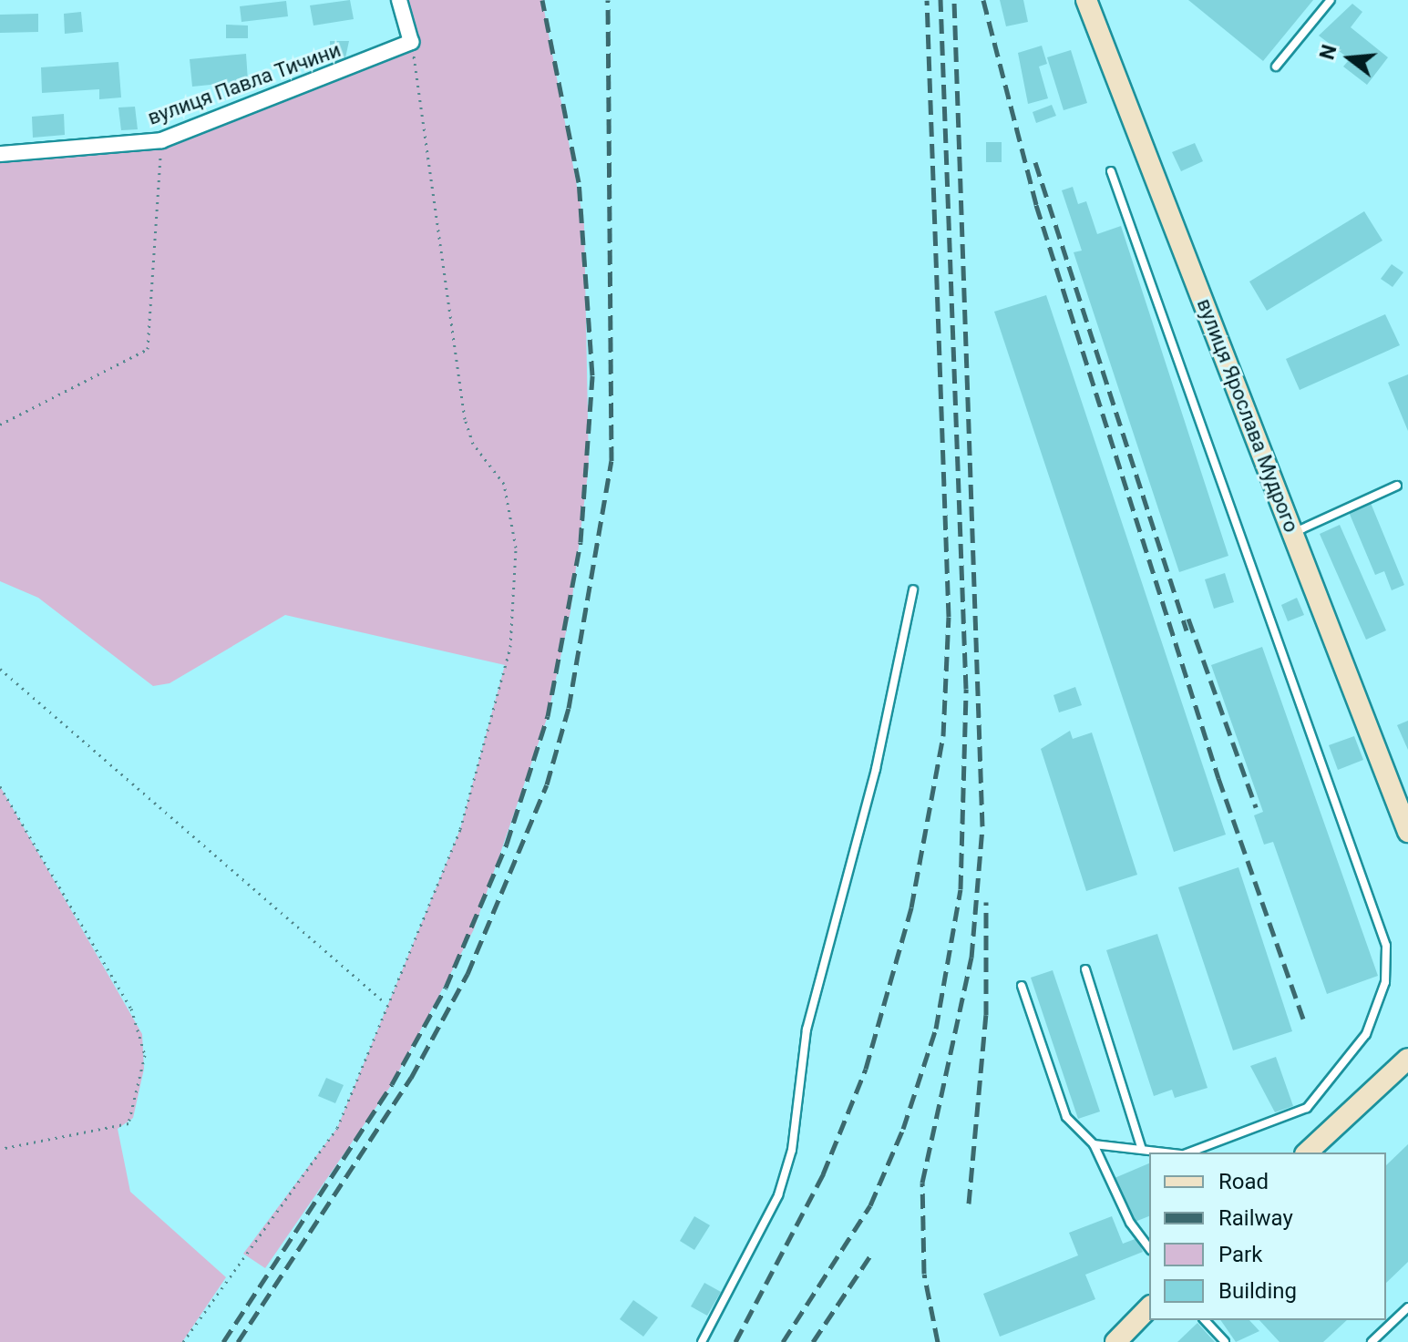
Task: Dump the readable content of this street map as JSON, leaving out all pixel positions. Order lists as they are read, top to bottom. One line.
{"streets":{"street":["вулиця Павла Тичини","вулиця Ярослава Мудрого"]},"legend":["Road","Railway","Park","Building"],"north":"left"}
